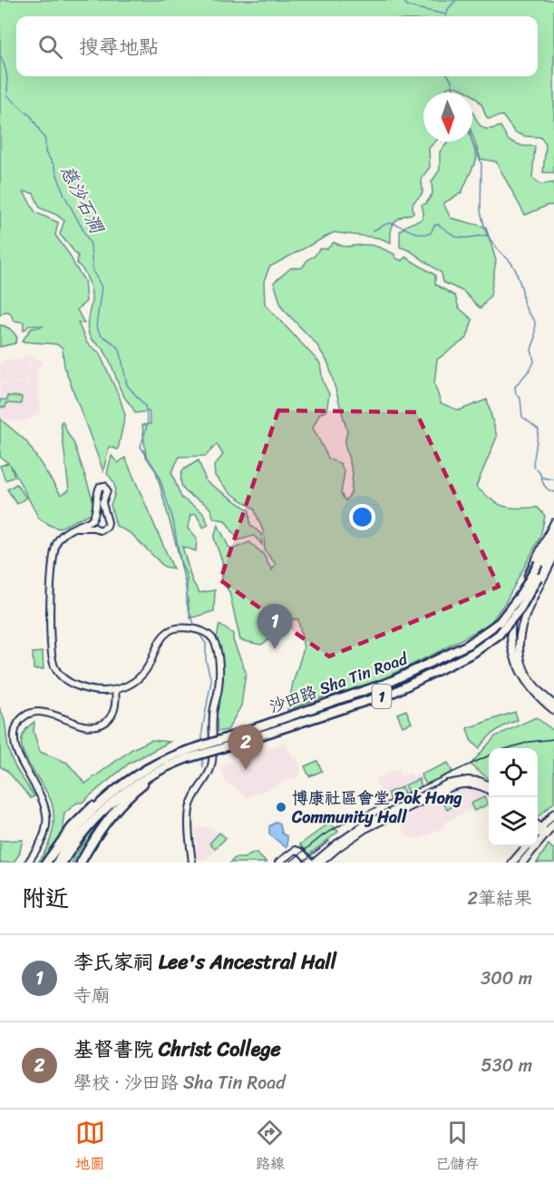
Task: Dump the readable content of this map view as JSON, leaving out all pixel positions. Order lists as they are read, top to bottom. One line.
{"streets":{"highway":["沙田路 Sha Tin Road","1"]},"water":["慈沙石澗"],"places":["博康社區會堂 Pok Hong Community Hall"],"north":"bottom","page":{"search":"搜尋地點","pins":["1","2"],"heading":["附近","2筆結果"],"list":[{"mark":"1","name":"李氏家祠 Lee's Ancestral Hall","note":"寺廟","value":"300 m"},{"mark":"2","name":"基督書院 Christ College","note":"學校 · 沙田路 Sha Tin Road","value":"530 m"}],"nav":["地圖","路線","已儲存"]}}
